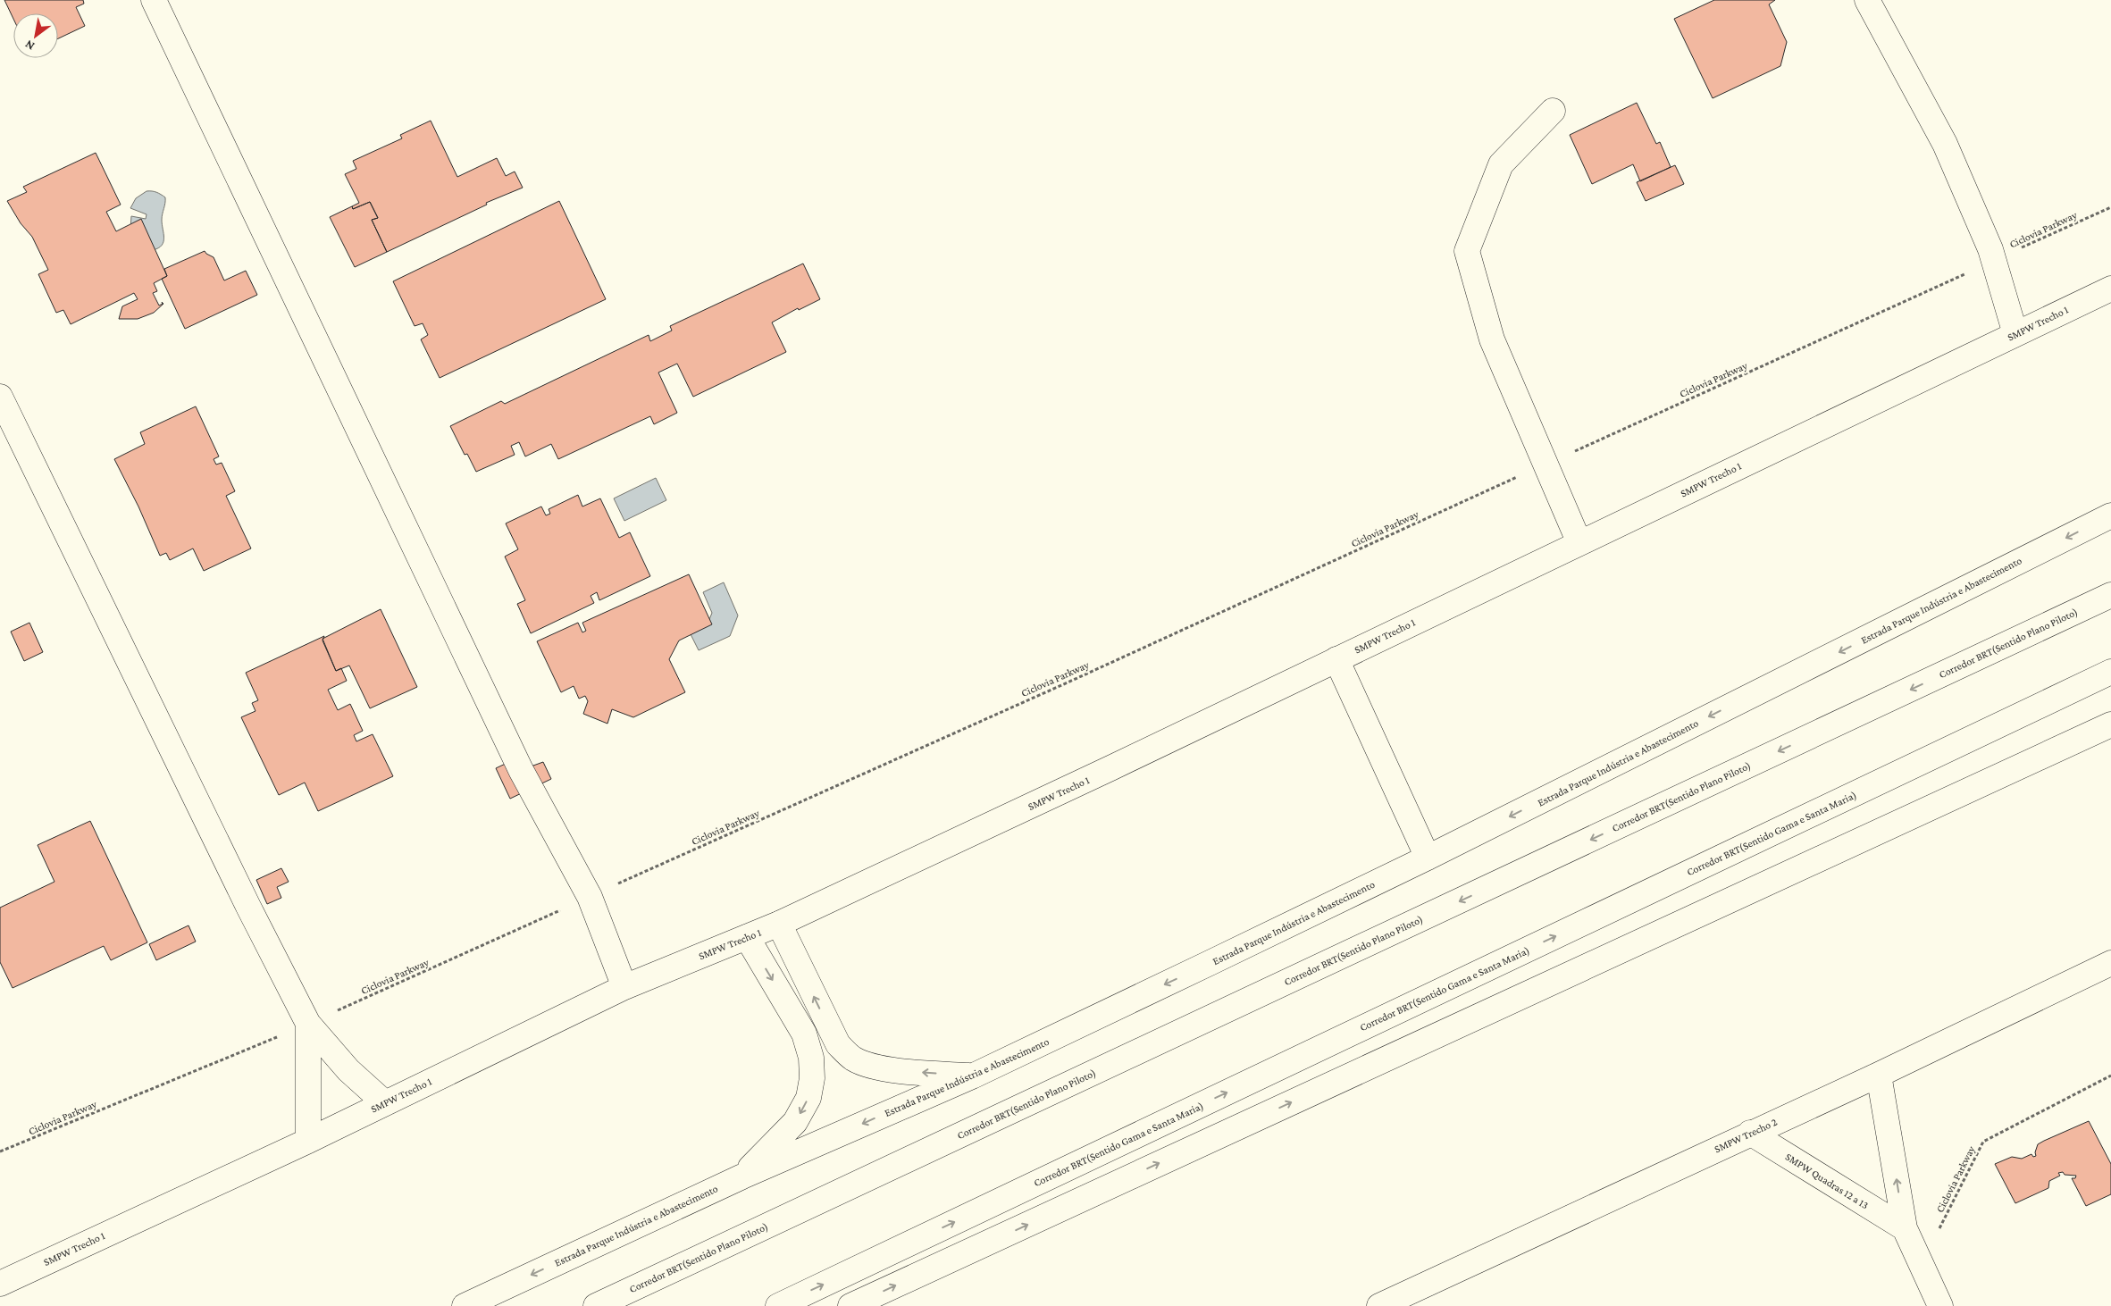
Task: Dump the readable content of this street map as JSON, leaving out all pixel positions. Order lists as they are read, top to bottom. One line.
{"streets":{"main road":["SMPW Trecho 1","Estrada Parque Indústria e Abastecimento","Corredor BRT(Sentido Plano Piloto)","Corredor BRT(Sentido Gama e Santa Maria)","SMPW Trecho 2","SMPW Quadras 12 a 13"],"path":["Ciclovia Parkway"]},"crossings":[["SMPW Trecho 2","SMPW Quadras 12 a 13"]],"north":"bottom left"}
